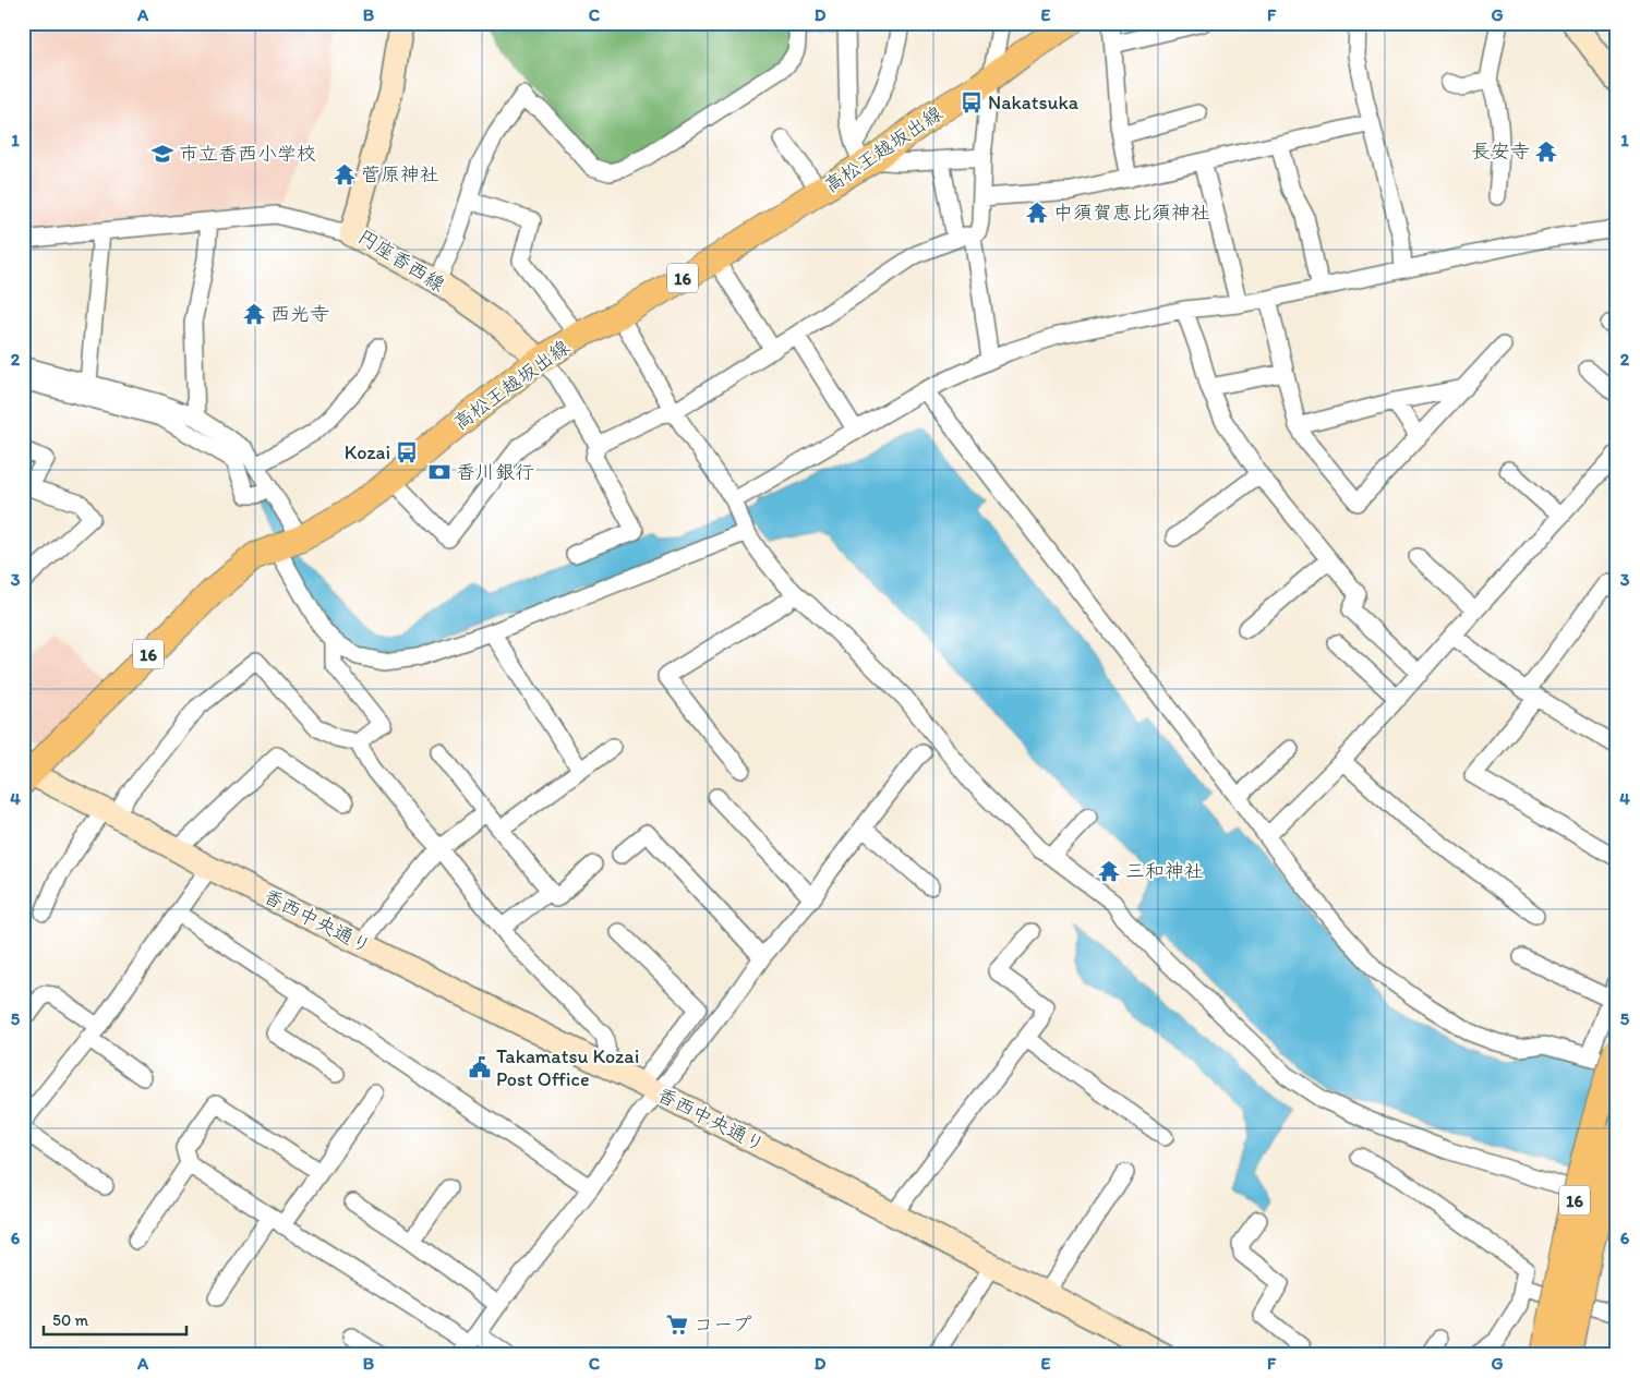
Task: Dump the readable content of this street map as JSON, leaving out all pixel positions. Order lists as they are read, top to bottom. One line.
{"streets":{"main road":["高松王越坂出線","16"],"street":["円座香西線","香西中央通り"]},"crossings":[["高松王越坂出線","円座香西線"],["高松王越坂出線","香西中央通り"]],"places":{"bus stop":["Nakatsuka","Kozai"],"temple":["長安寺","菅原神社","中須賀恵比須神社","西光寺","三和神社"],"school or university":["市立香西小学校"],"bank":["香川銀行"],"public building":["Takamatsu Kozai Post Office"],"supermarket":["コープ"]},"scale_bar":"50 m","grid":{"columns":["A","B","C","D","E","F","G"],"rows":["1","2","3","4","5","6"]}}
